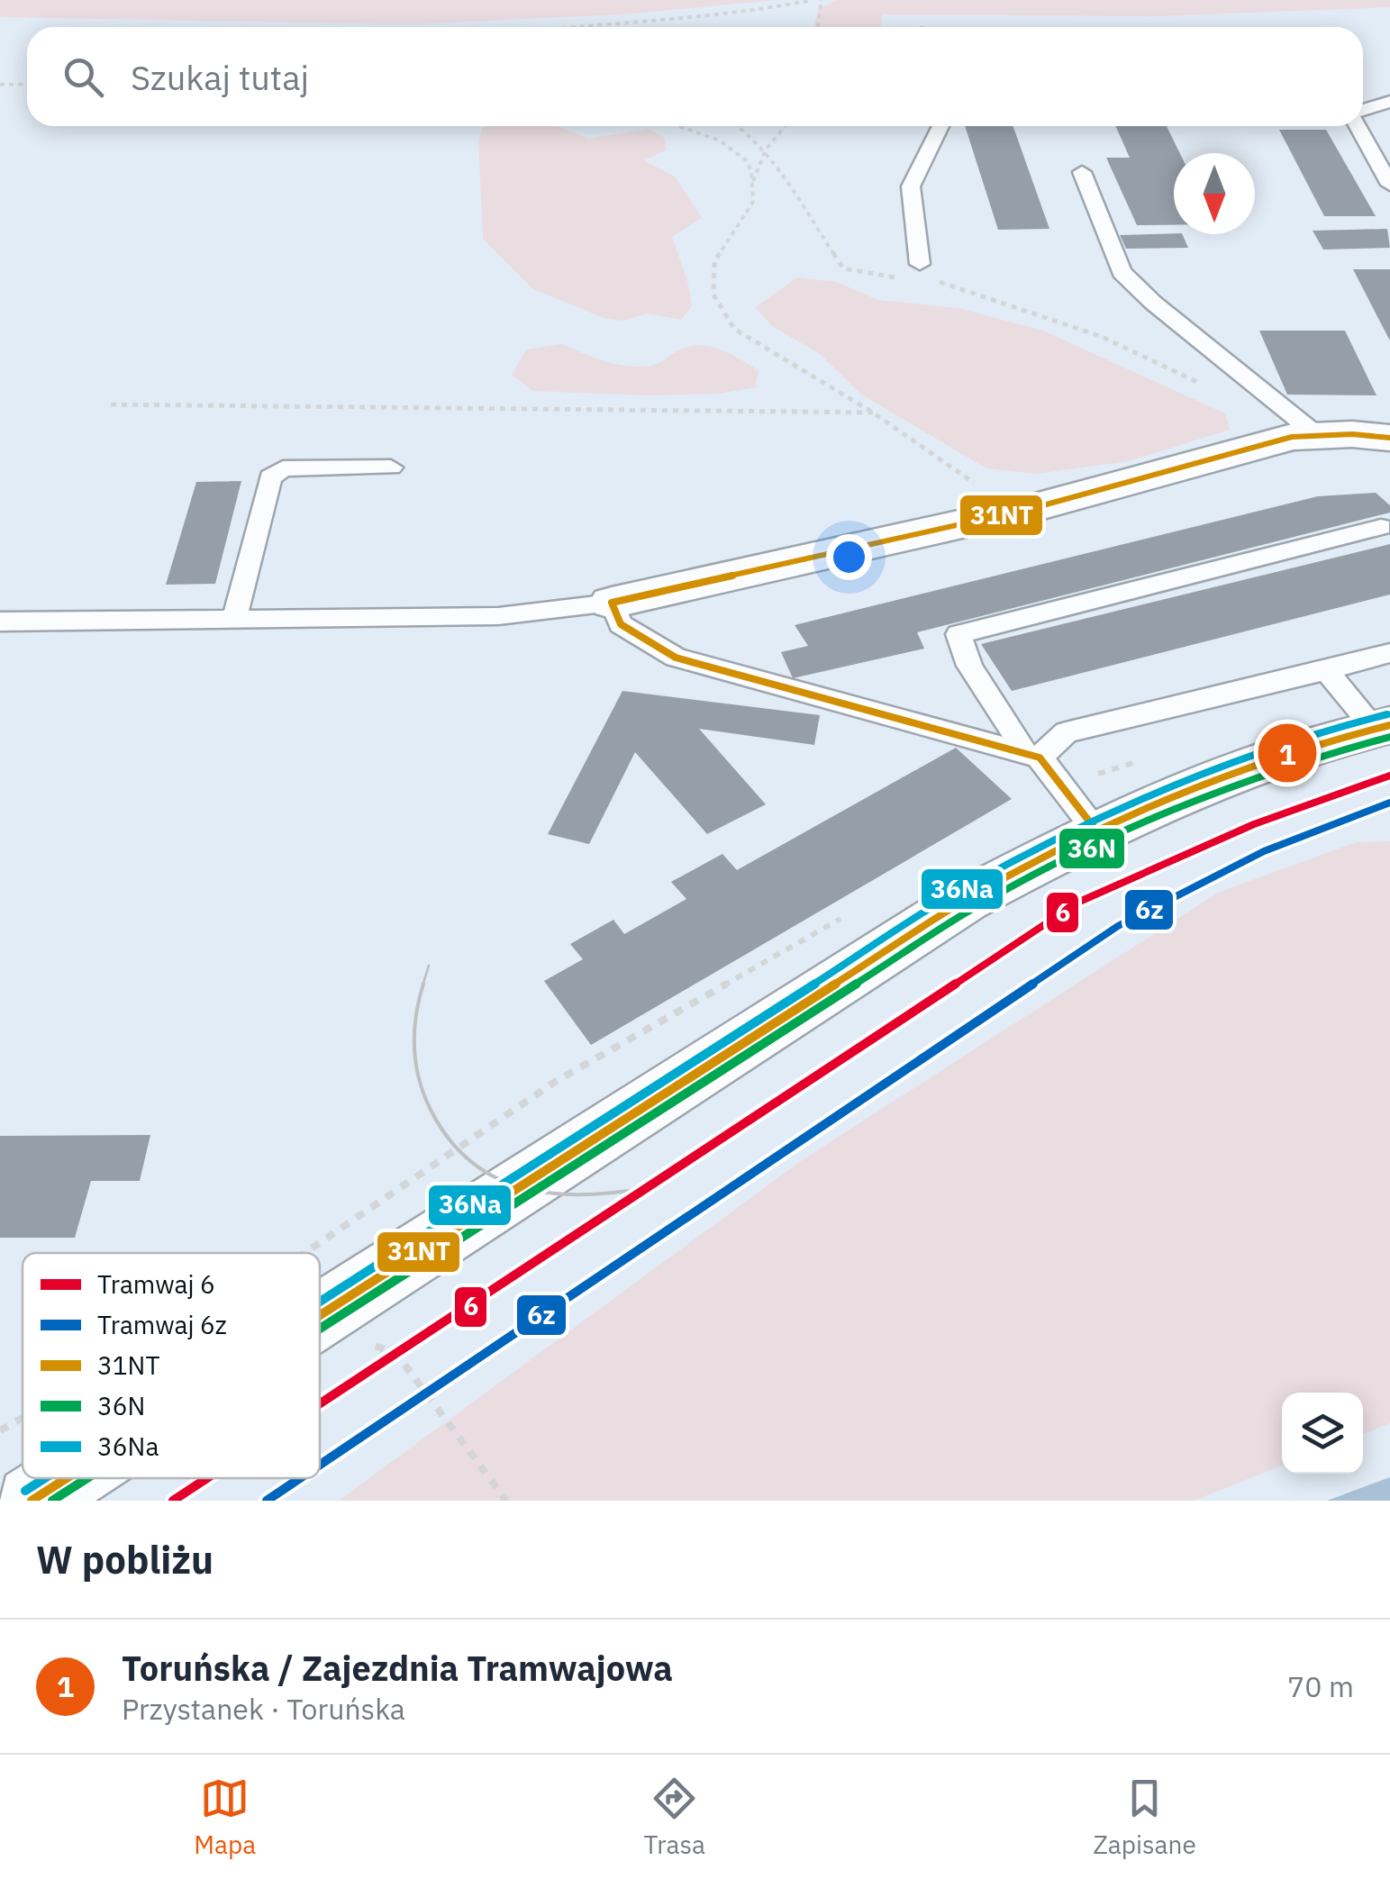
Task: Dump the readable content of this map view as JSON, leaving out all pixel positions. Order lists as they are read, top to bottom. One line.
{"lines":["transit line 31NT","transit line 36Na","transit line 36N","tram line 6","tram line 6z"],"legend":["Tramwaj 6","Tramwaj 6z","31NT","36N","36Na"],"north":"bottom","page":{"search":"Szukaj tutaj","pins":"1","heading":"W pobliżu","list":[{"mark":"1","name":"Toruńska / Zajezdnia Tramwajowa","note":"Przystanek · Toruńska","value":"70 m"}],"nav":["Mapa","Trasa","Zapisane"]}}
